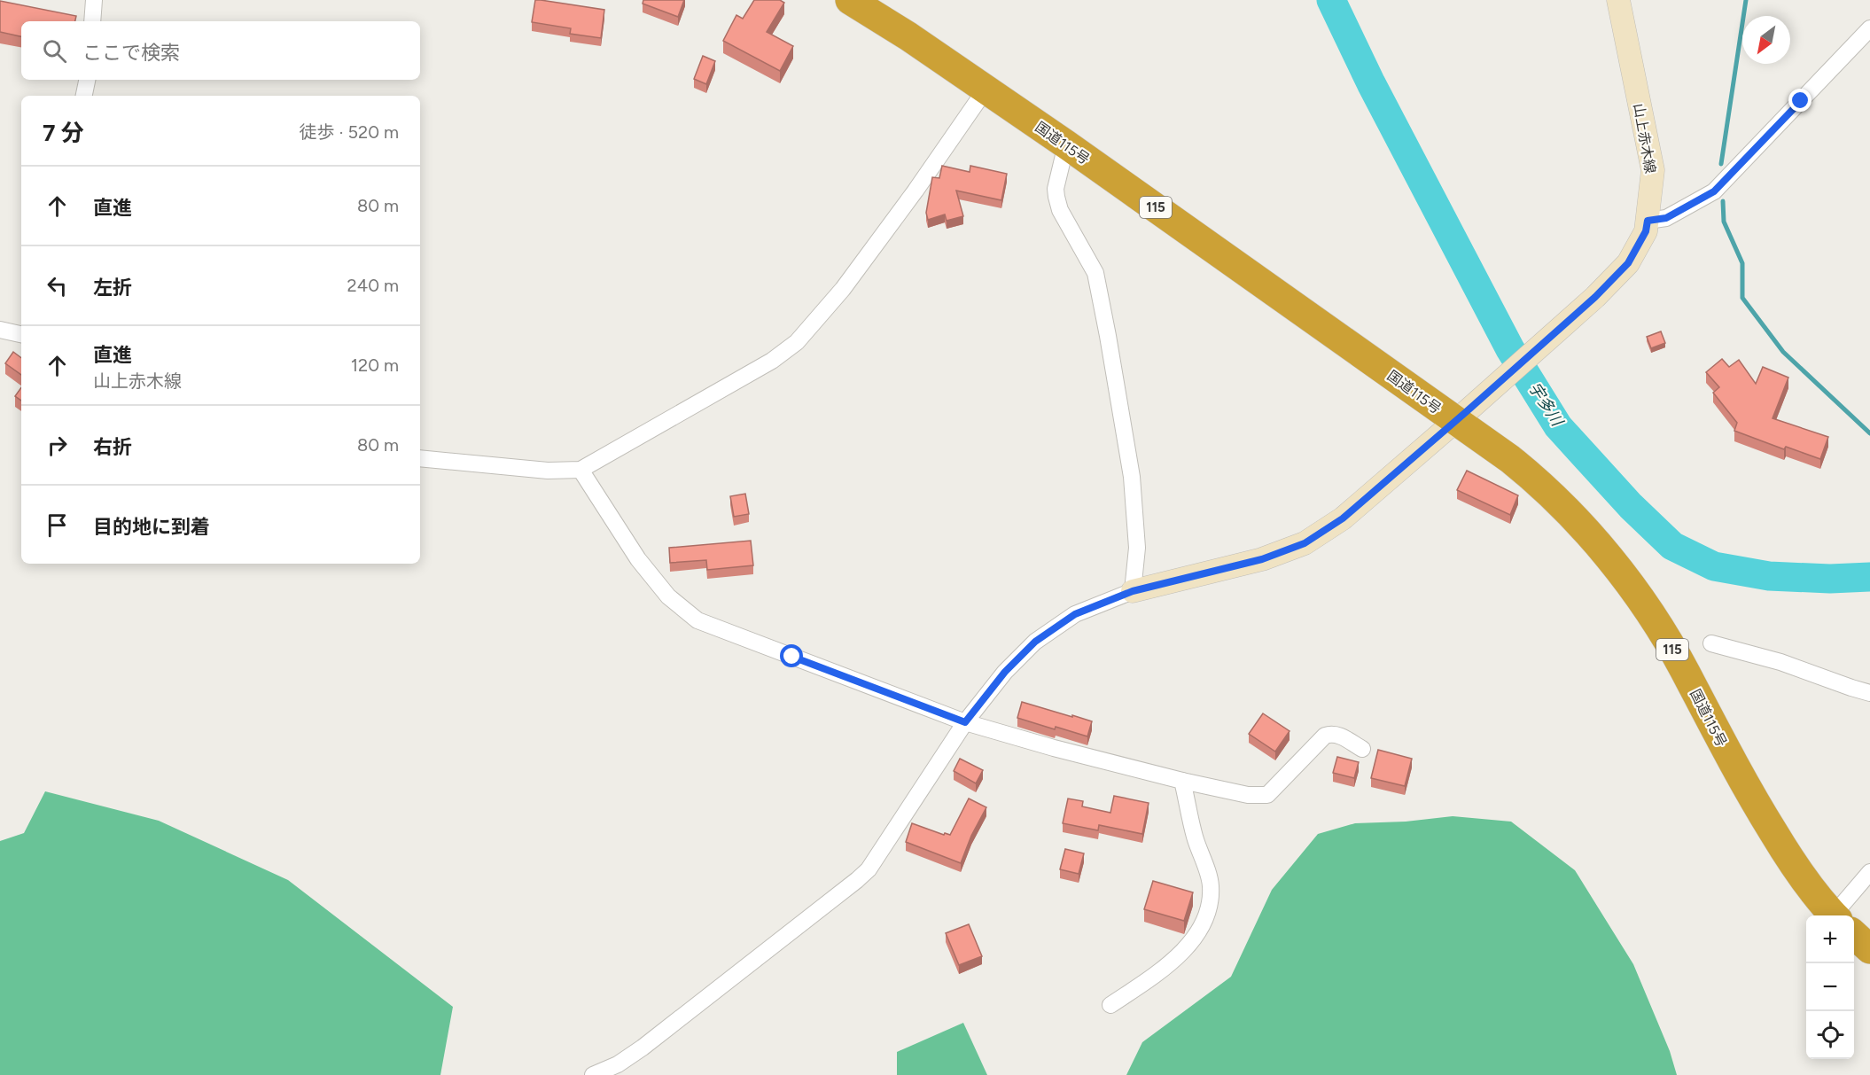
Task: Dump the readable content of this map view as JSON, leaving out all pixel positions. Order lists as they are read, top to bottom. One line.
{"streets":{"highway":["国道115号","115"],"main road":["山上赤木線"]},"crossings":[["山上赤木線","国道115号"]],"water":["宇多川"],"north":"bottom left","page":{"search":"ここで検索","heading":["7 分","徒歩 · 520 m"],"list":[["直進","80 m"],["左折","240 m"],["直進","山上赤木線","120 m"],["右折","80 m"],"目的地に到着"],"map_buttons":["+","−"]}}
